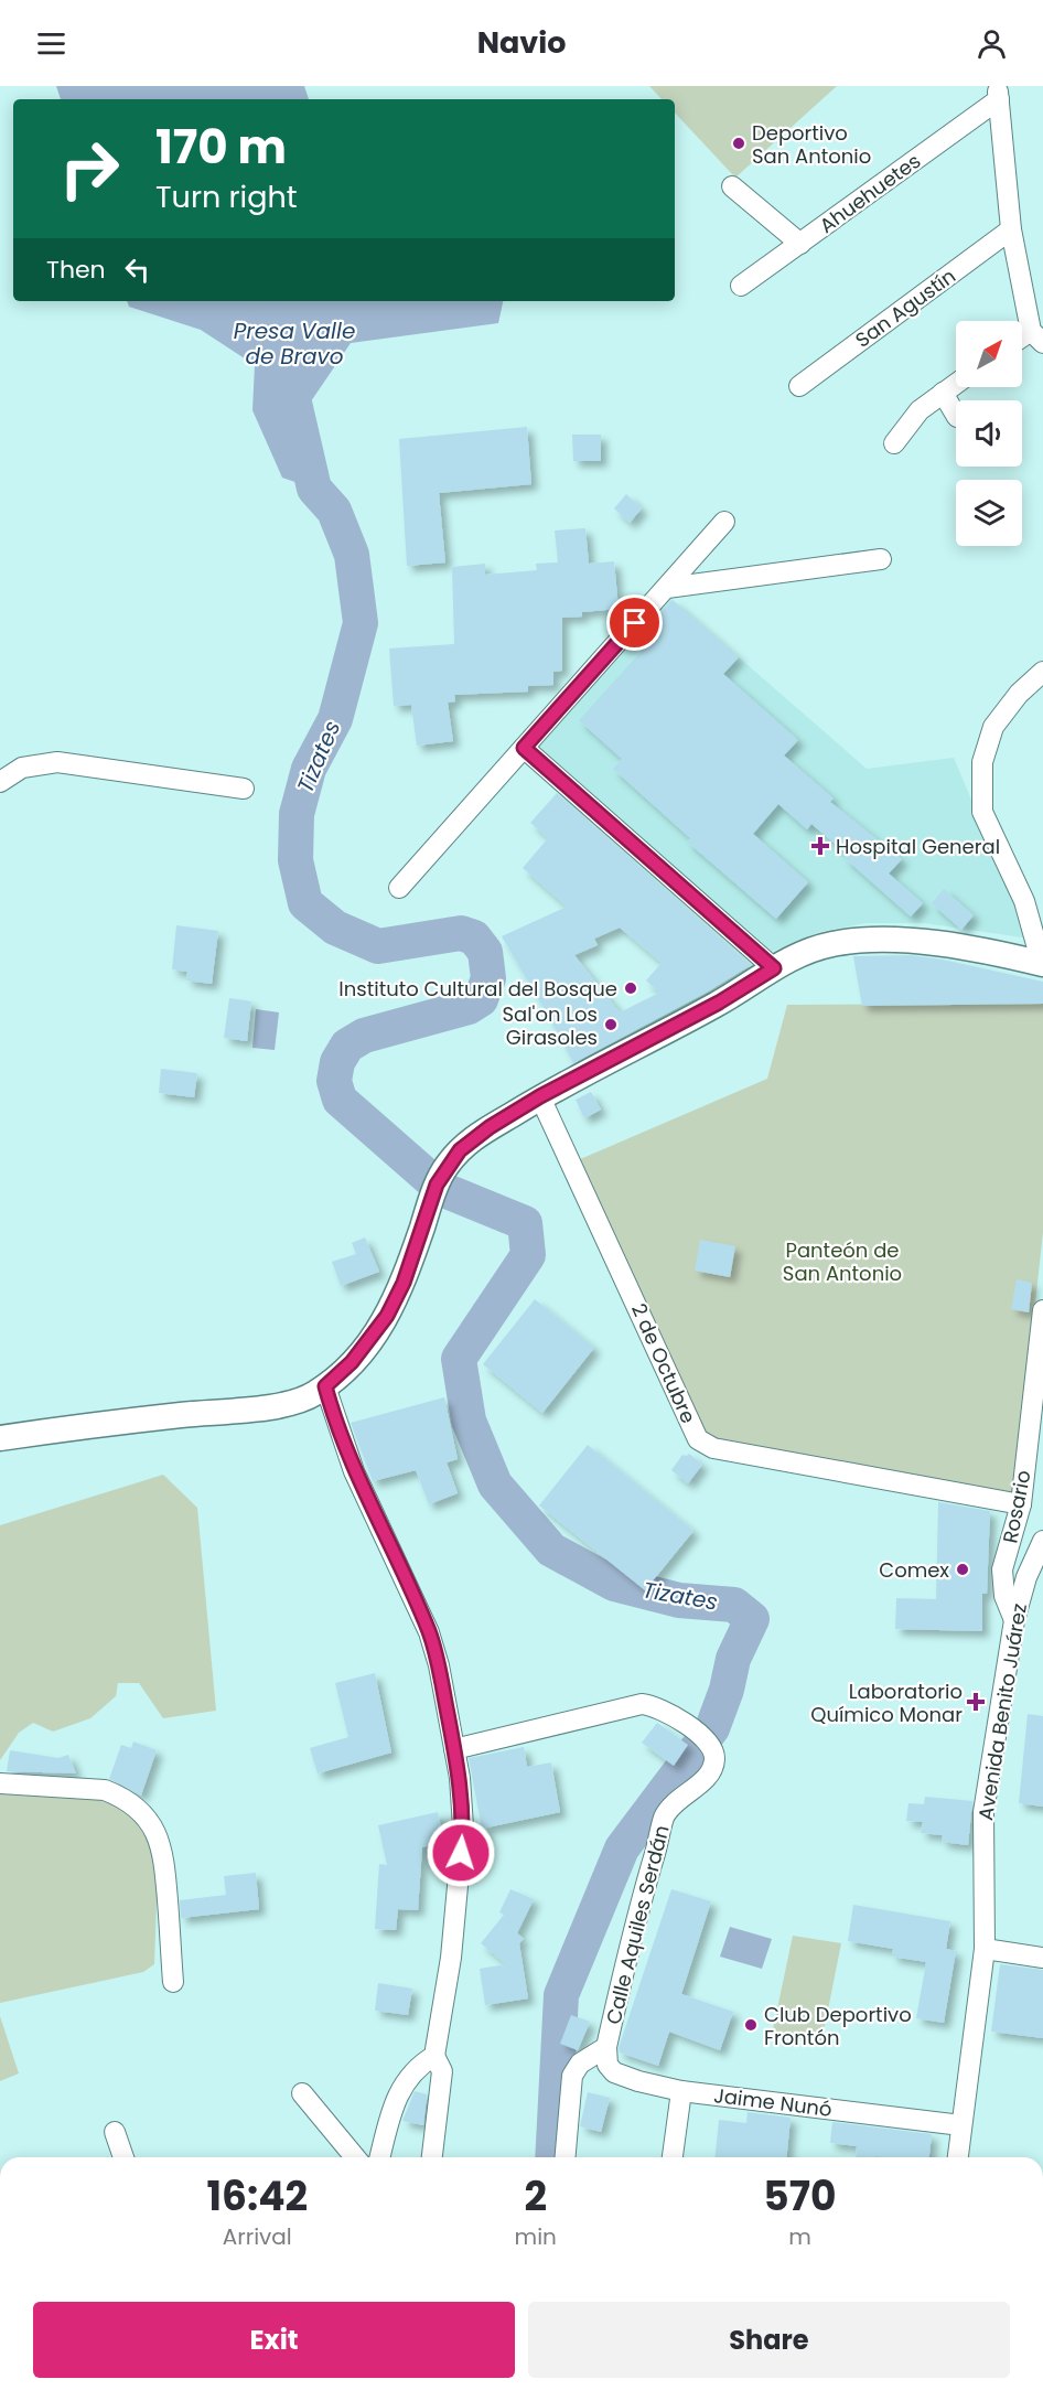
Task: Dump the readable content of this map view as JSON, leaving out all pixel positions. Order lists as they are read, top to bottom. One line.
{"streets":{"street":["Ahuehuetes","San Agustín","2 de Octubre","Rosario","Avenida Benito Juárez","Calle Aquiles Serdán","Jaime Nunó"]},"crossings":[["2 de Octubre","Rosario"],["Rosario","Avenida Benito Juárez"],["Avenida Benito Juárez","Jaime Nunó"],["Calle Aquiles Serdán","Jaime Nunó"]],"water":["Presa Valle de Bravo","Tizates"],"parks":["Panteón de San Antonio"],"places":{"other":["Deportivo San Antonio","Instituto Cultural del Bosque","Sal'on Los Girasoles","Comex","Club Deportivo Frontón"],"health":["Hospital General","Laboratorio Químico Monar"]},"north":"top right","page":{"header":"Navio","turn":["170 m","Turn right"],"then":"Then","eta":["16:42","Arrival","2","min","570","m"],"buttons":["Exit","Share"]}}
